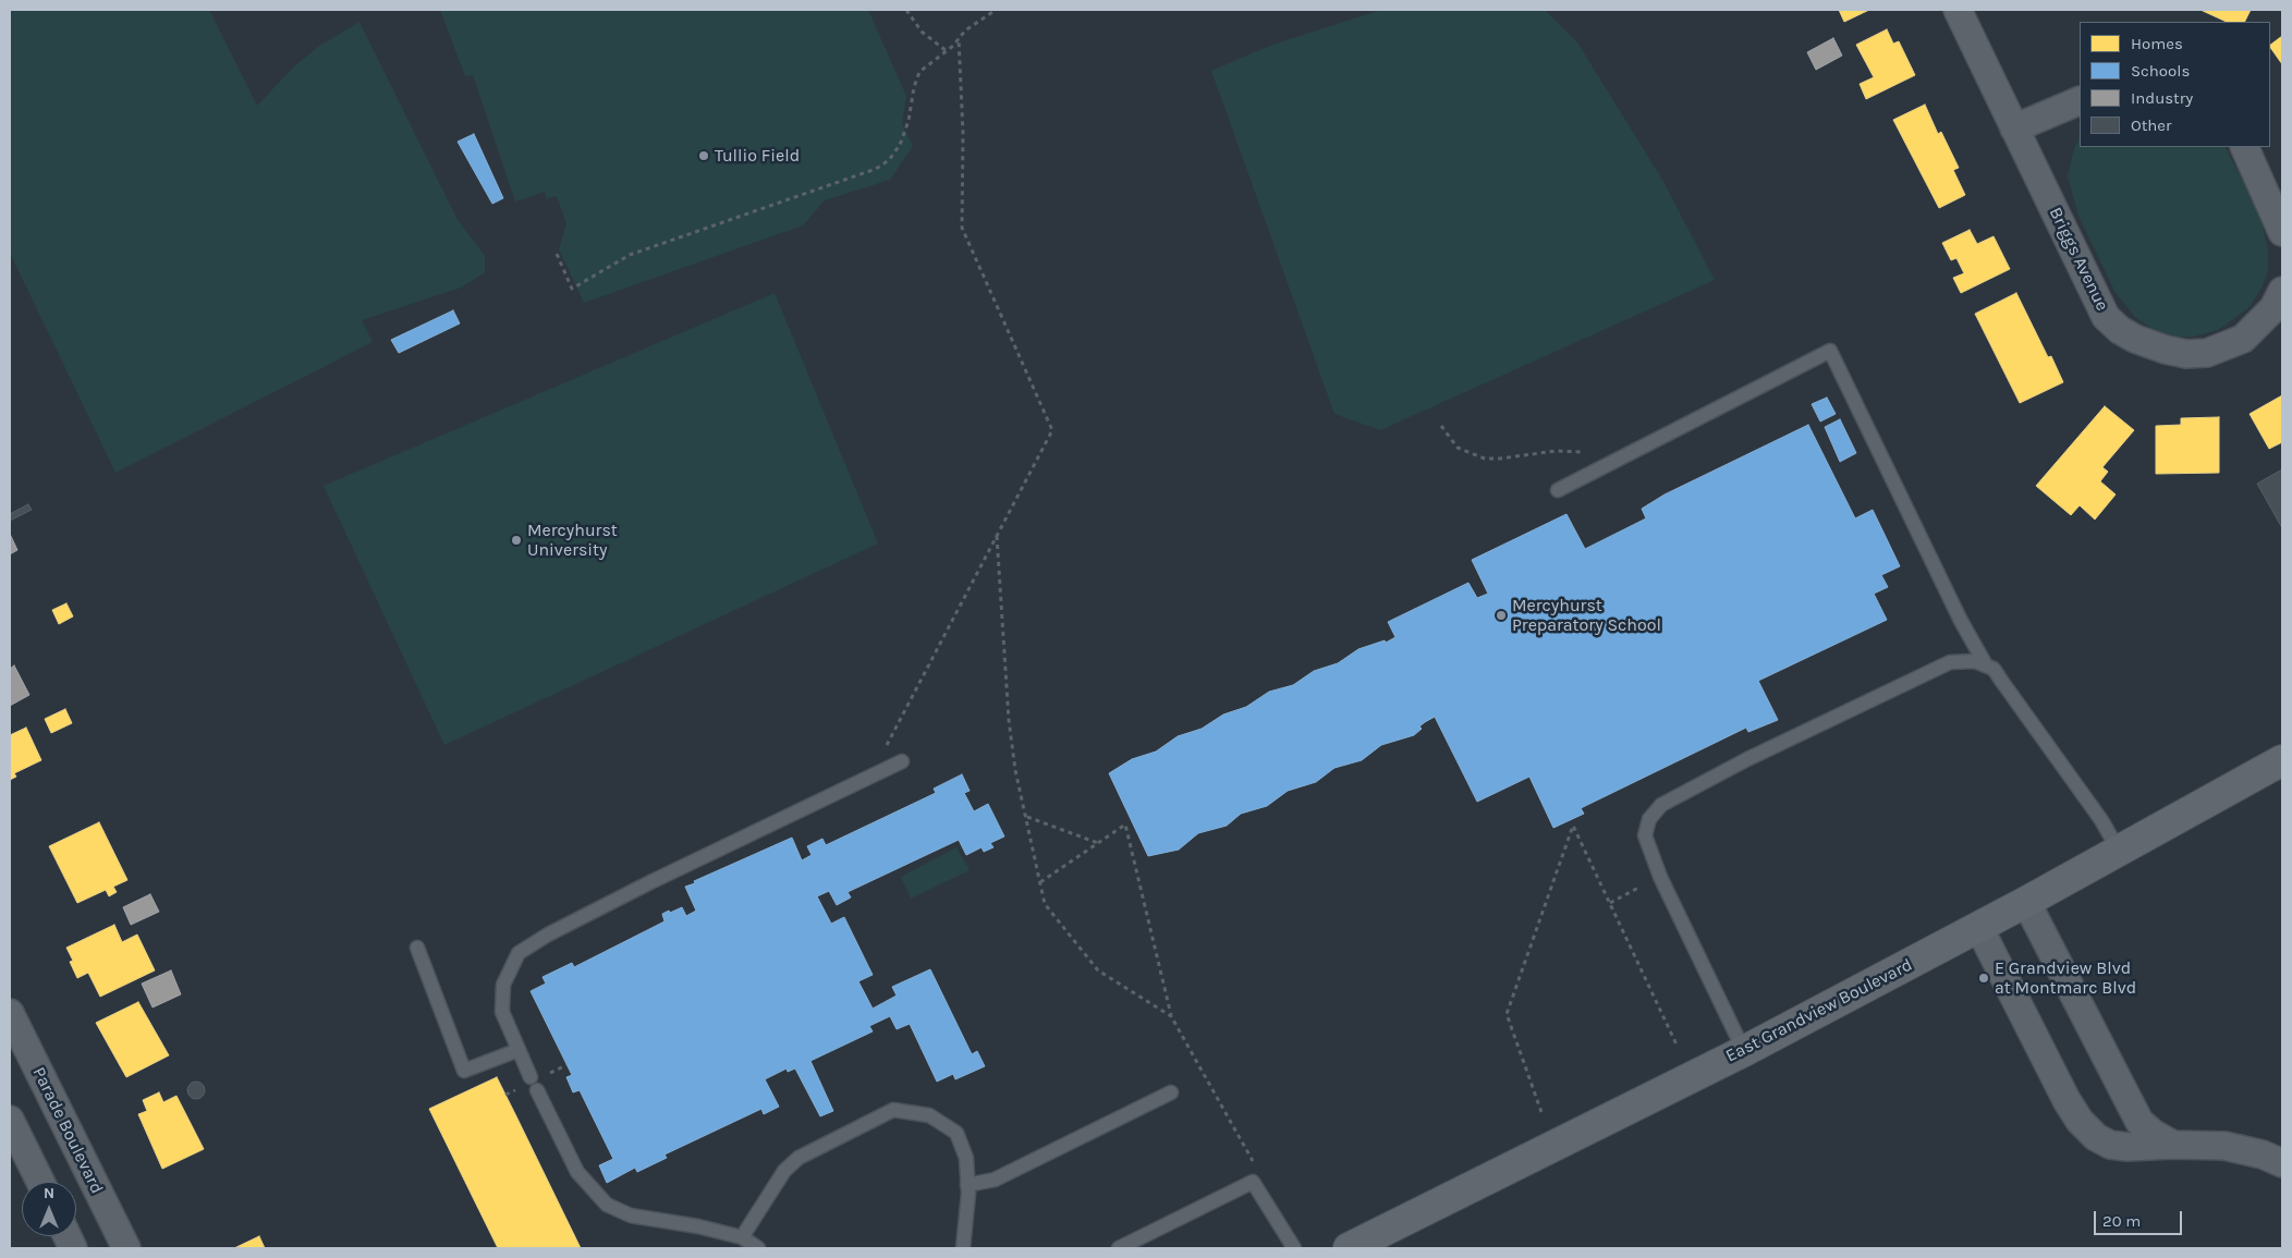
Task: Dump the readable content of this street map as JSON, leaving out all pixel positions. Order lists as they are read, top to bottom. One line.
{"streets":{"street":["Briggs Avenue","East Grandview Boulevard","Parade Boulevard"]},"places":["Tullio Field","Mercyhurst University","Mercyhurst Preparatory School","E Grandview Blvd at Montmarc Blvd"],"legend":["Homes","Schools","Industry","Other"],"scale_bar":"20 m","north":"top"}
